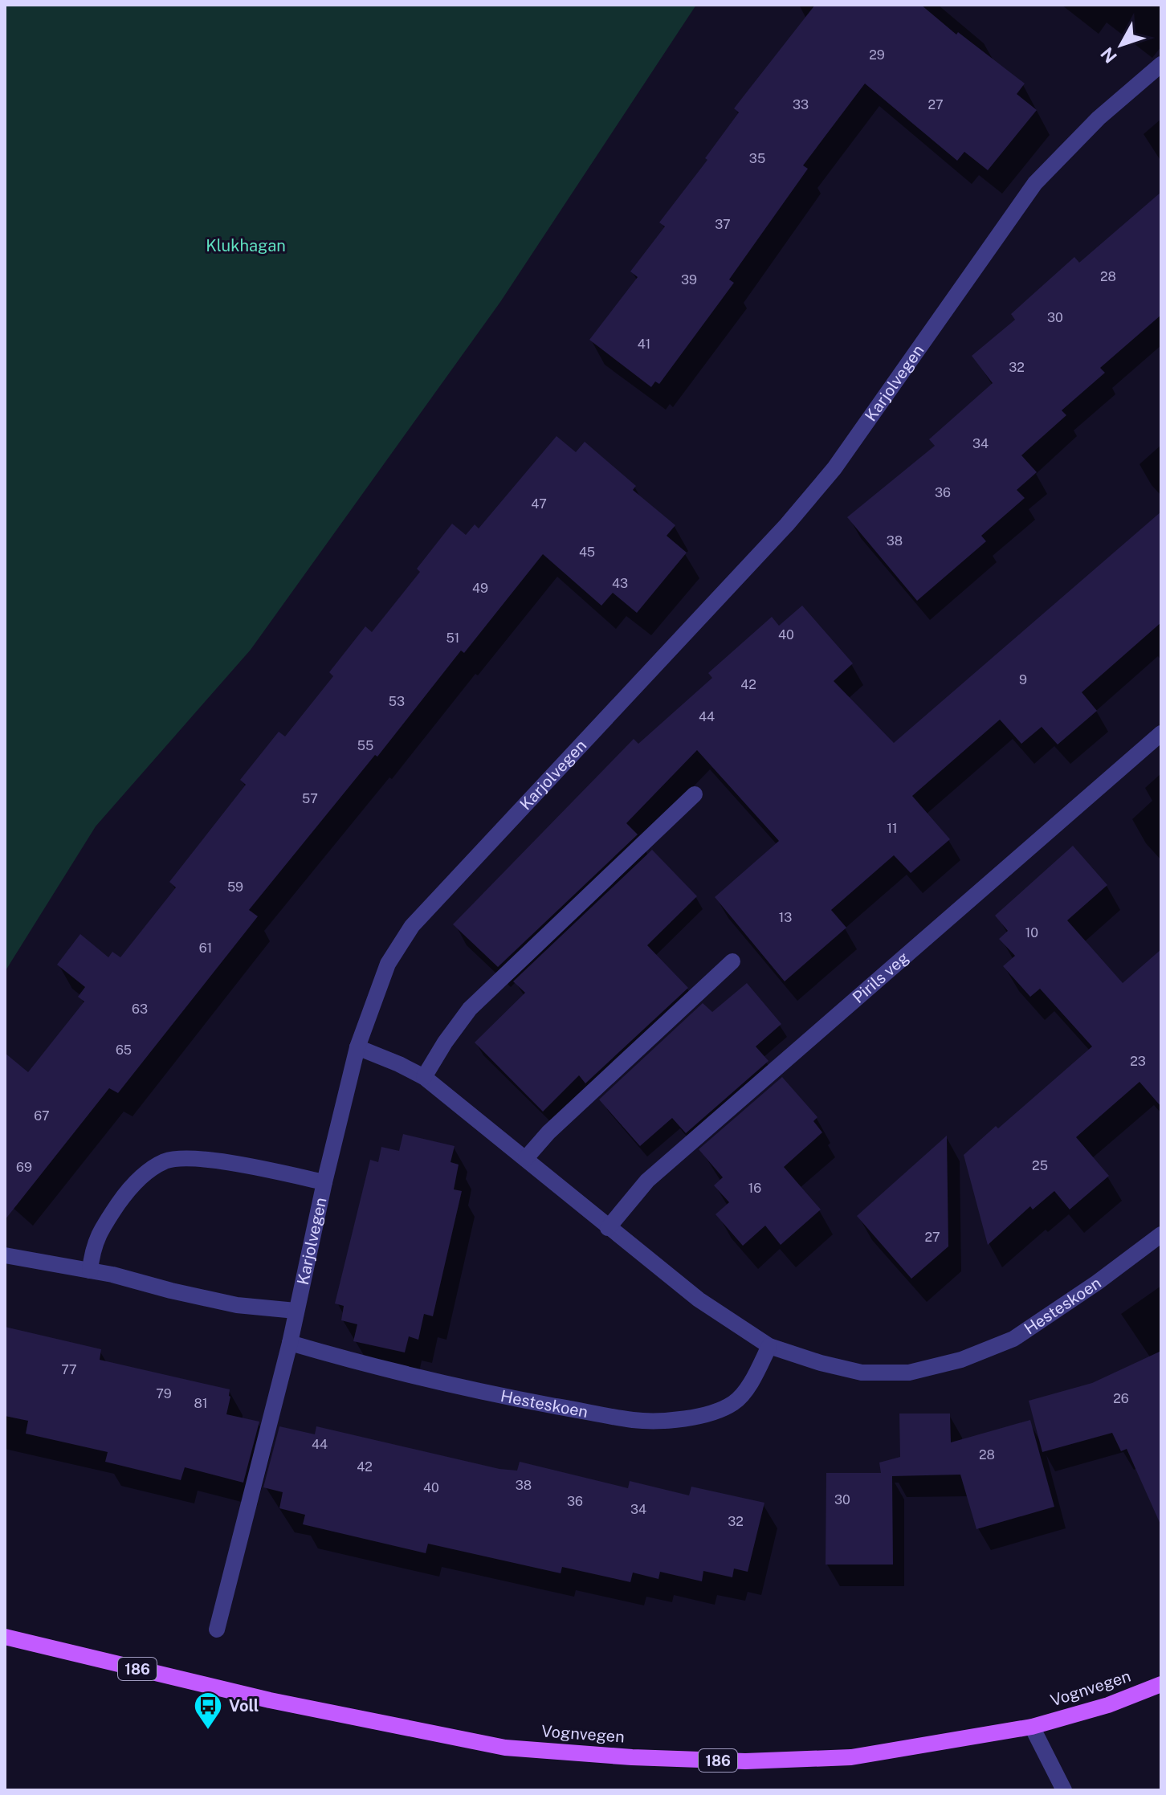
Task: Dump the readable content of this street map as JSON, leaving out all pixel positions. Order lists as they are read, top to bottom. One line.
{"streets":{"main road":["186","Vognvegen"],"street":["Karjolvegen","Pirils veg","Hesteskoen"]},"crossings":[["Karjolvegen","Hesteskoen"],["Pirils veg","Hesteskoen"]],"parks":["Klukhagan"],"places":{"bus stop":["Voll"]},"house_numbers":["29","33","27","35","37","28","39","30","41","32","34","36","47","38","45","43","49","40","51","9","42","53","44","55","57","11","59","13","10","61","63","65","23","67","25","69","16","27","77","79","26","81","44","28","42","38","40","30","36","34","32"],"north":"bottom left"}
